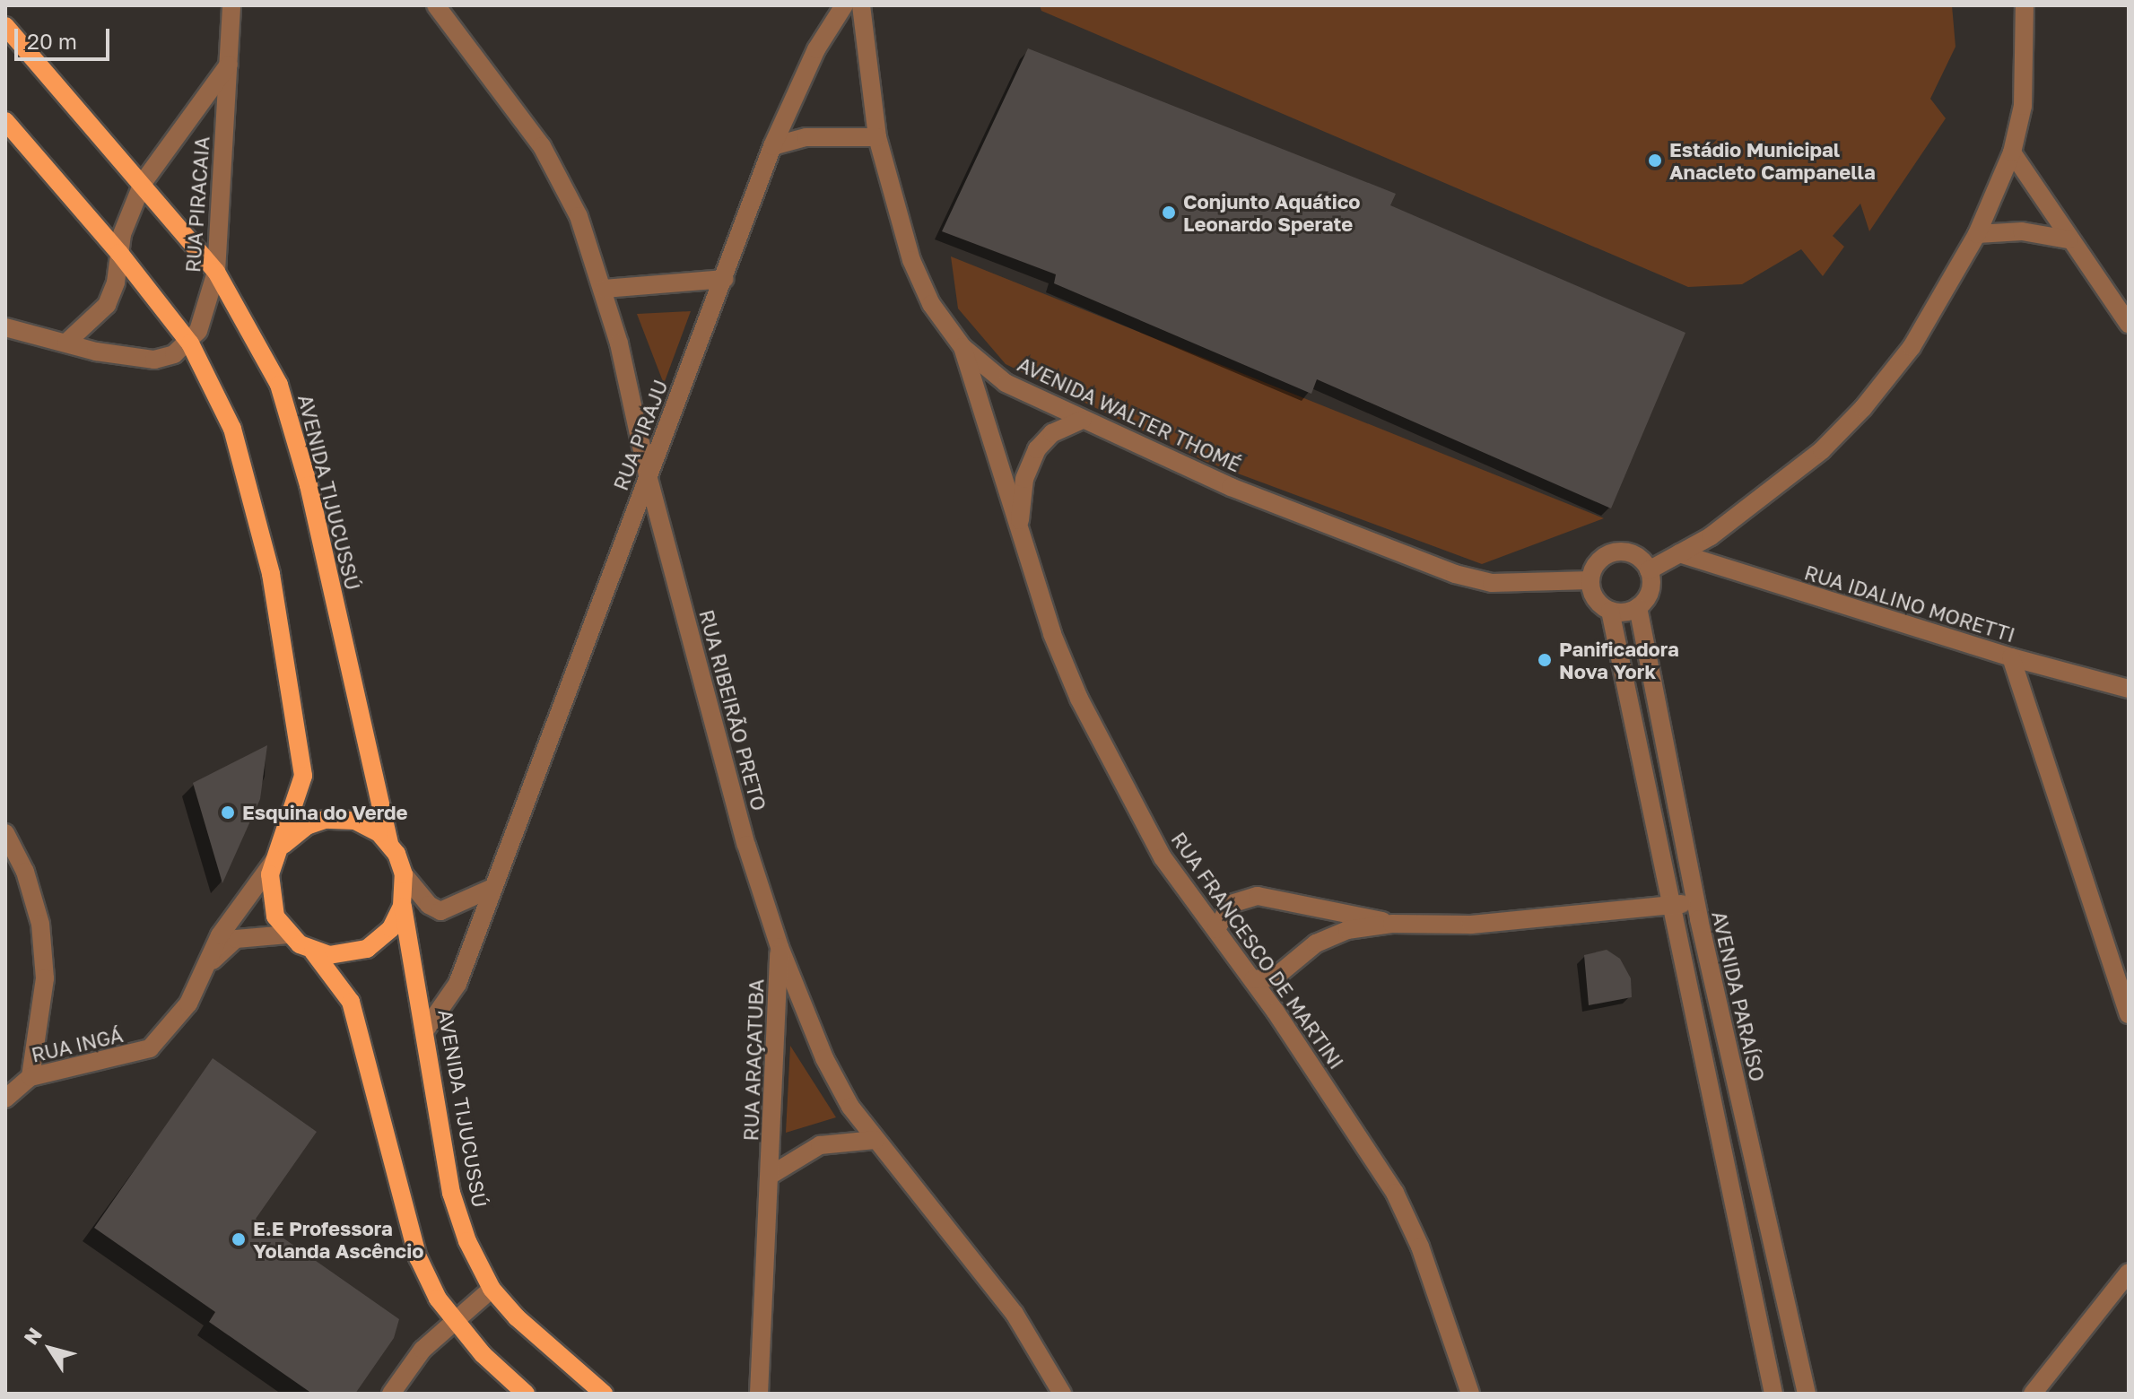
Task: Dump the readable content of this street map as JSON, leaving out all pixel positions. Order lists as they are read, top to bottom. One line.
{"streets":{"main road":["AVENIDA TIJUCUSSÚ"],"street":["RUA PIRACAIA","AVENIDA WALTER THOMÉ","RUA PIRAJU","RUA IDALINO MORETTI","RUA RIBEIRÃO PRETO","RUA FRANCESCO DE MARTINI","AVENIDA PARAÍSO","RUA INGÁ","RUA ARAÇATUBA"]},"crossings":[["RUA PIRACAIA","AVENIDA TIJUCUSSÚ"],["AVENIDA WALTER THOMÉ","RUA FRANCESCO DE MARTINI"],["AVENIDA WALTER THOMÉ","AVENIDA PARAÍSO"],["RUA PIRAJU","AVENIDA TIJUCUSSÚ"],["RUA PIRAJU","RUA RIBEIRÃO PRETO"],["AVENIDA TIJUCUSSÚ","RUA INGÁ"],["RUA RIBEIRÃO PRETO","RUA ARAÇATUBA"]],"places":["Estádio Municipal Anacleto Campanella","Conjunto Aquático Leonardo Sperate","Panificadora Nova York","Esquina do Verde","E.E Professora Yolanda Ascêncio"],"scale_bar":"20 m","north":"top left"}
